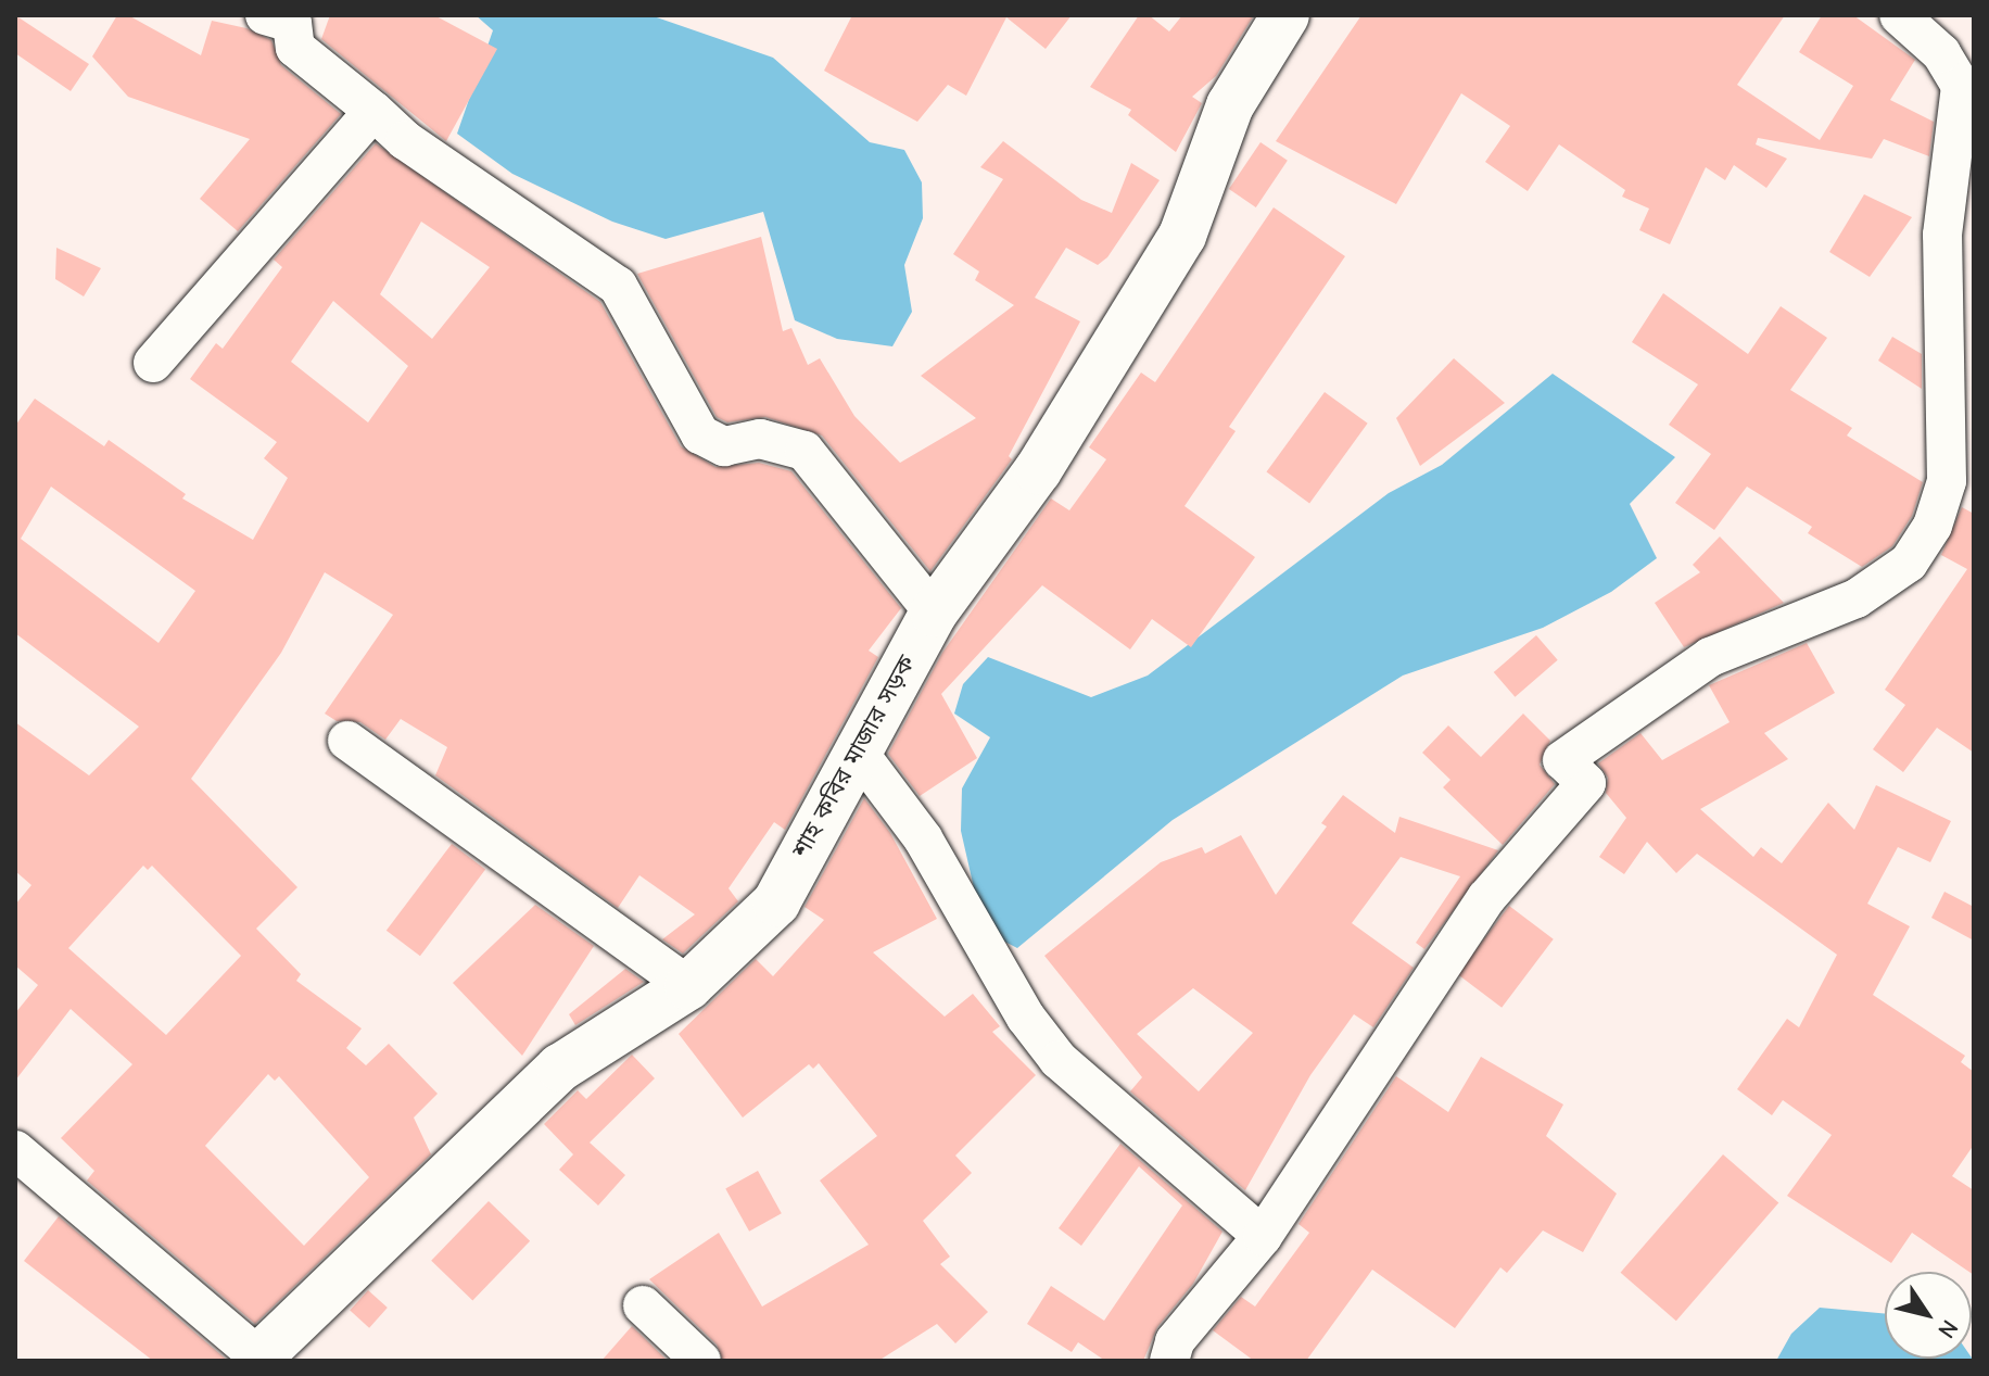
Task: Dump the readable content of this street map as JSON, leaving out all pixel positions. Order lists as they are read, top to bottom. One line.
{"streets":{"street":["শাহ কবির মাজার সড়ক"]},"north":"bottom right"}
